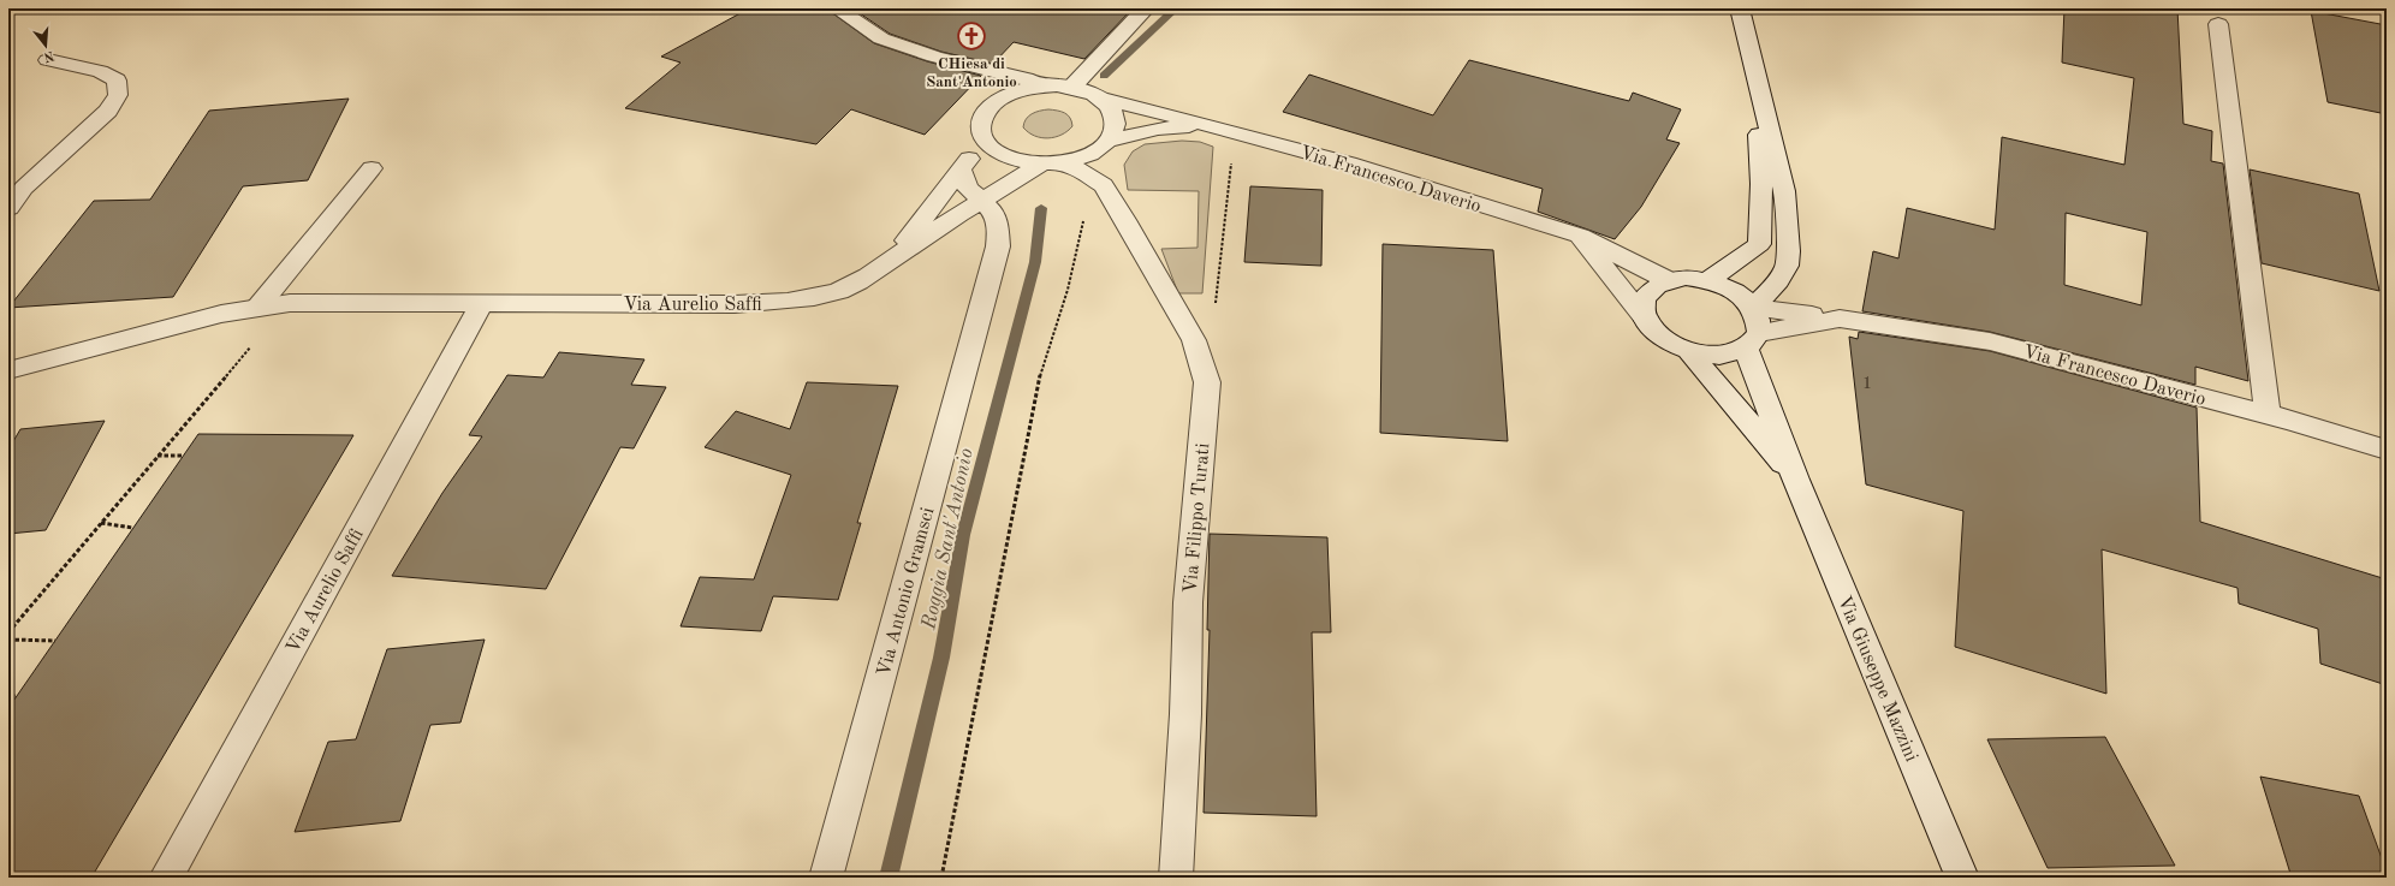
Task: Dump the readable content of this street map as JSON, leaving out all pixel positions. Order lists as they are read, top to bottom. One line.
{"streets":{"street":["Via Francesco Daverio","Via Aurelio Saffi","Via Filippo Turati","Via Antonio Gramsci","Via Giuseppe Mazzini"]},"crossings":[["Via Francesco Daverio","Via Aurelio Saffi"],["Via Francesco Daverio","Via Filippo Turati"],["Via Francesco Daverio","Via Giuseppe Mazzini"],["Via Aurelio Saffi","Via Filippo Turati"],["Via Aurelio Saffi","Via Antonio Gramsci"]],"water":["Roggia Sant'Antonio"],"places":{"church":["CHiesa di Sant'Antonio"]},"house_numbers":["1"],"north":"bottom"}
